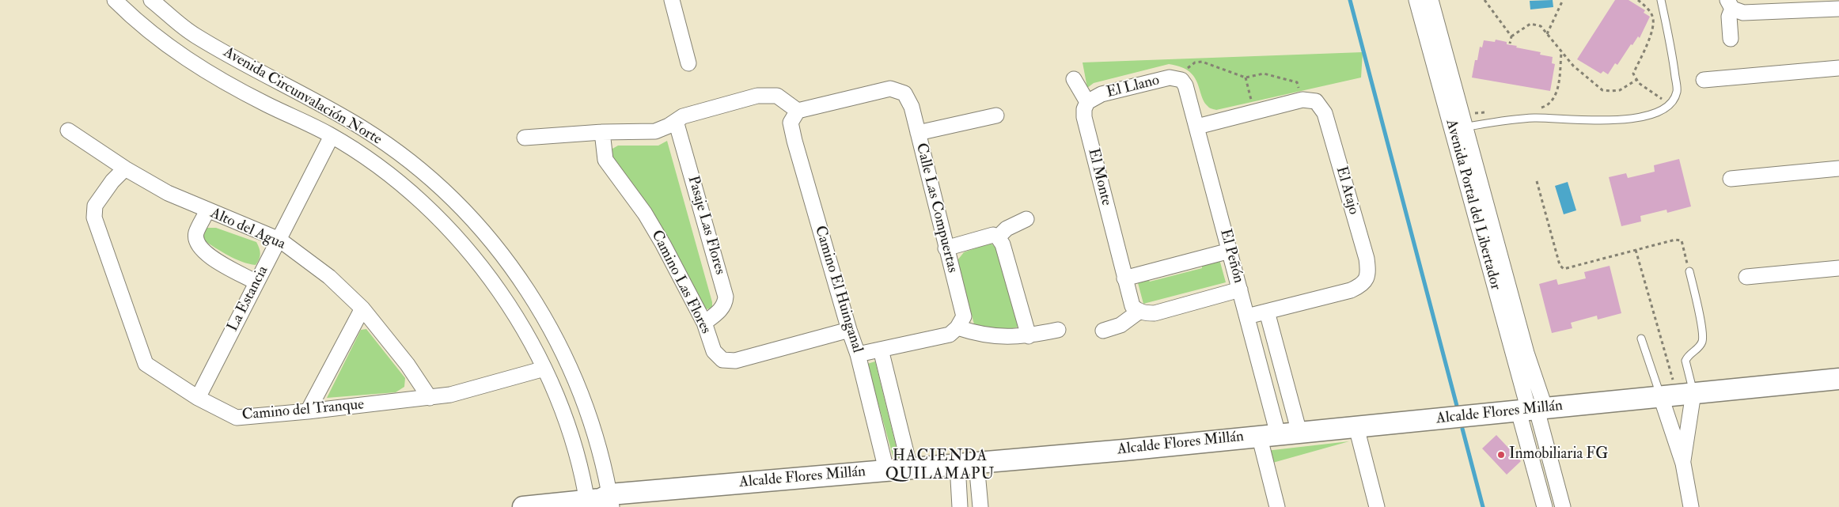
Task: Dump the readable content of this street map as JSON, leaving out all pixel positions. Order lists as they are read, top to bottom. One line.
{"streets":{"street":["El Llano","Avenida Circunvalación Norte","El Monte","El Atajo","Avenida Portal del Libertador","Calle Las Compuertas","Pasaje Las Flores","Alto del Agua","El Peñón","Camino Las Flores","Camino El Huinganal","La Estancia","Camino del Tranque","Alcalde Flores Millán"]},"crossings":[["El Llano","El Monte"],["El Llano","El Peñón"],["Avenida Circunvalación Norte","La Estancia"],["Avenida Circunvalación Norte","Camino del Tranque"],["Avenida Circunvalación Norte","Alcalde Flores Millán"],["El Atajo","El Peñón"],["Avenida Portal del Libertador","Alcalde Flores Millán"],["Calle Las Compuertas","Camino El Huinganal"],["Pasaje Las Flores","Camino Las Flores"],["Alto del Agua","La Estancia"],["Alto del Agua","Camino del Tranque"],["El Peñón","Alcalde Flores Millán"],["Camino Las Flores","Camino El Huinganal"],["Camino El Huinganal","Alcalde Flores Millán"],["La Estancia","Camino del Tranque"]],"districts":["HACIENDA QUILAMAPU"],"places":["Inmobiliaria FG"]}
